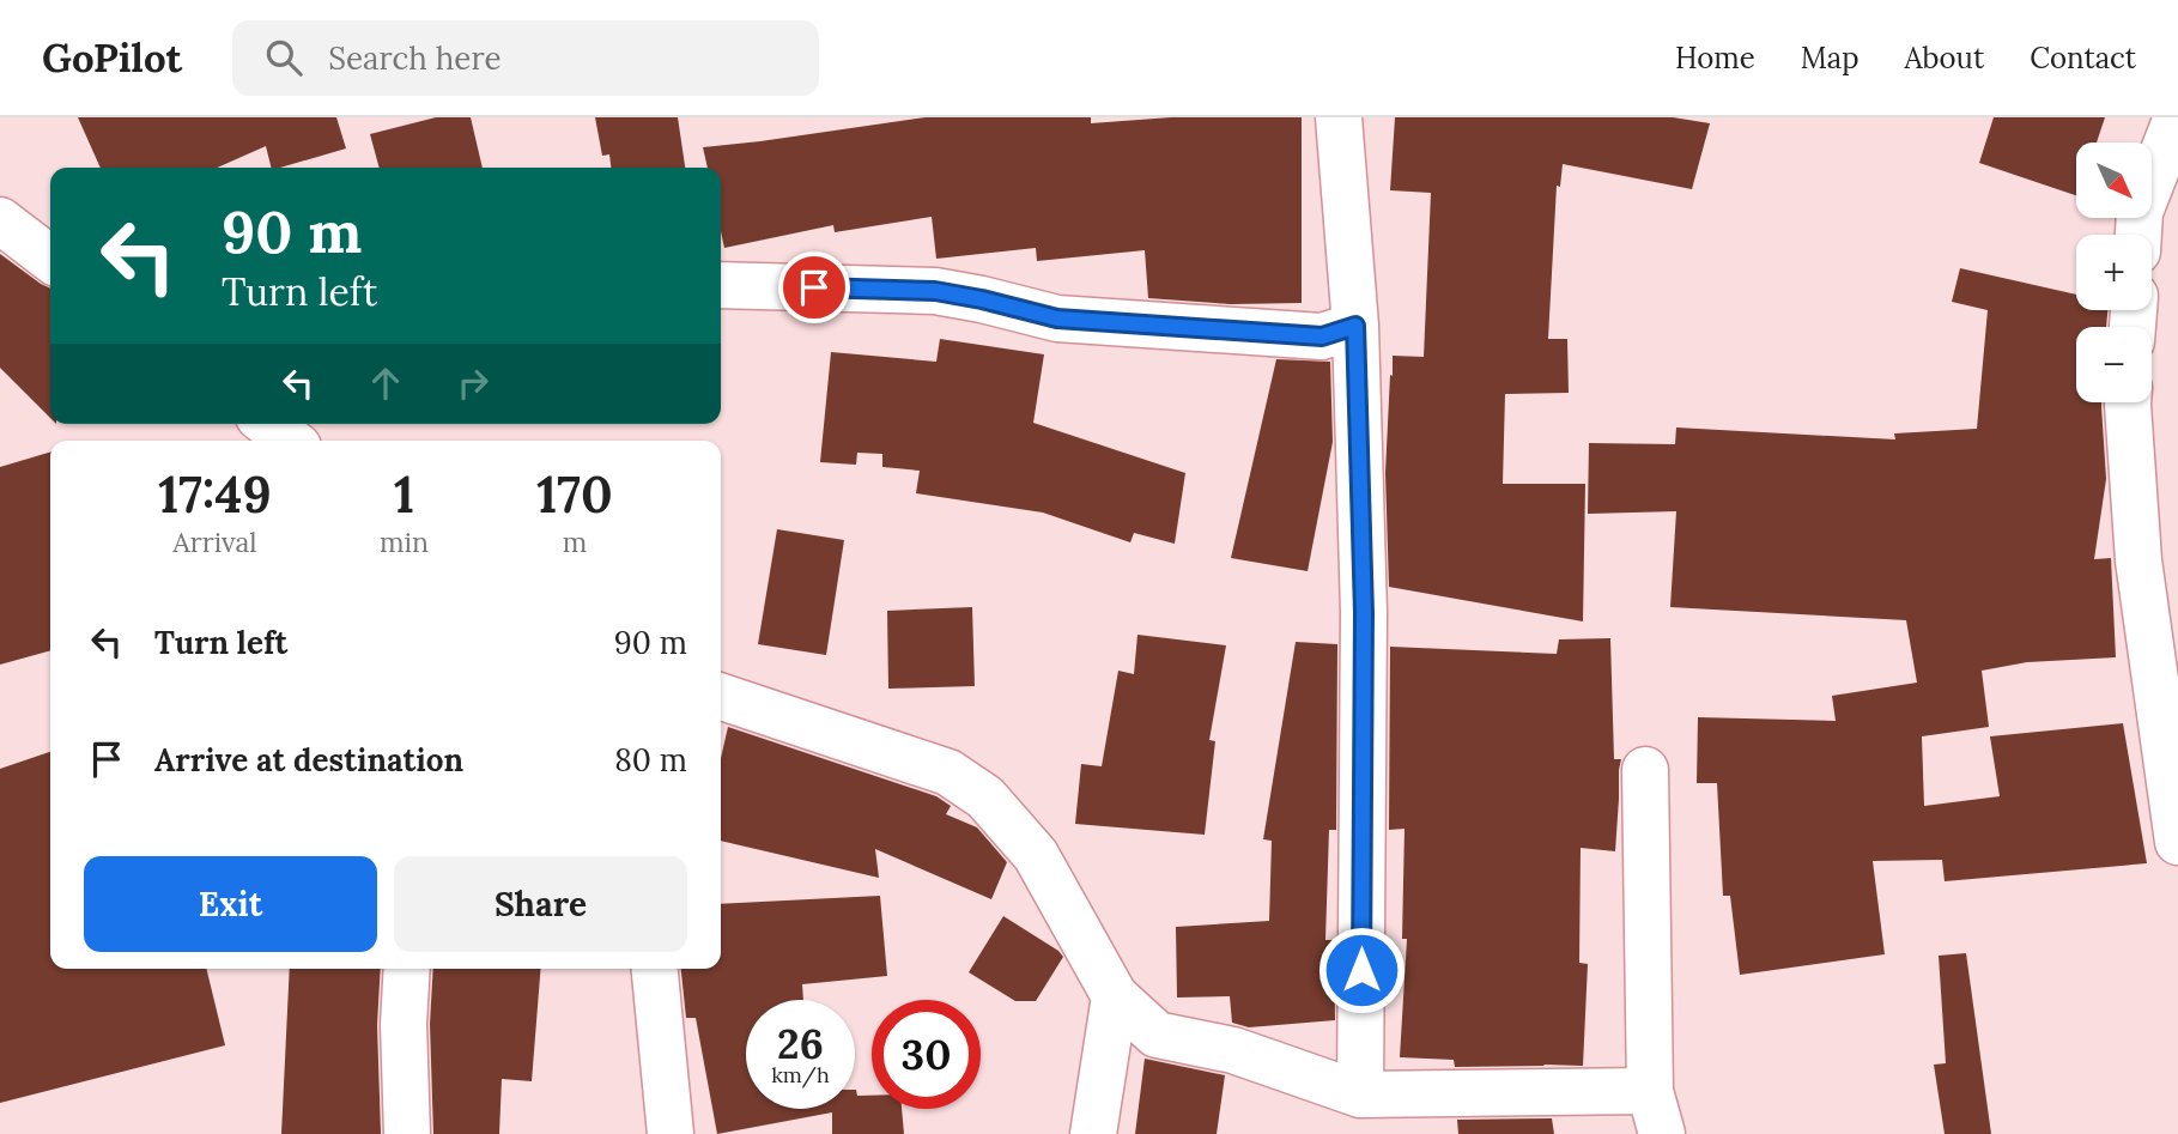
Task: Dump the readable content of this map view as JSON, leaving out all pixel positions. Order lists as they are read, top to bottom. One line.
{"north":"bottom right","page":{"header":"GoPilot","search":"Search here","nav":["Home","Map","About","Contact"],"map_buttons":["+","−"],"turn":["90 m","Turn left"],"eta":["17:49","Arrival","1","min","170","m"],"list":[{"name":"Turn left","value":"90 m"},{"name":"Arrive at destination","value":"80 m"}],"buttons":["Exit","Share"],"speed":"26 km/h","limit":"30"}}
